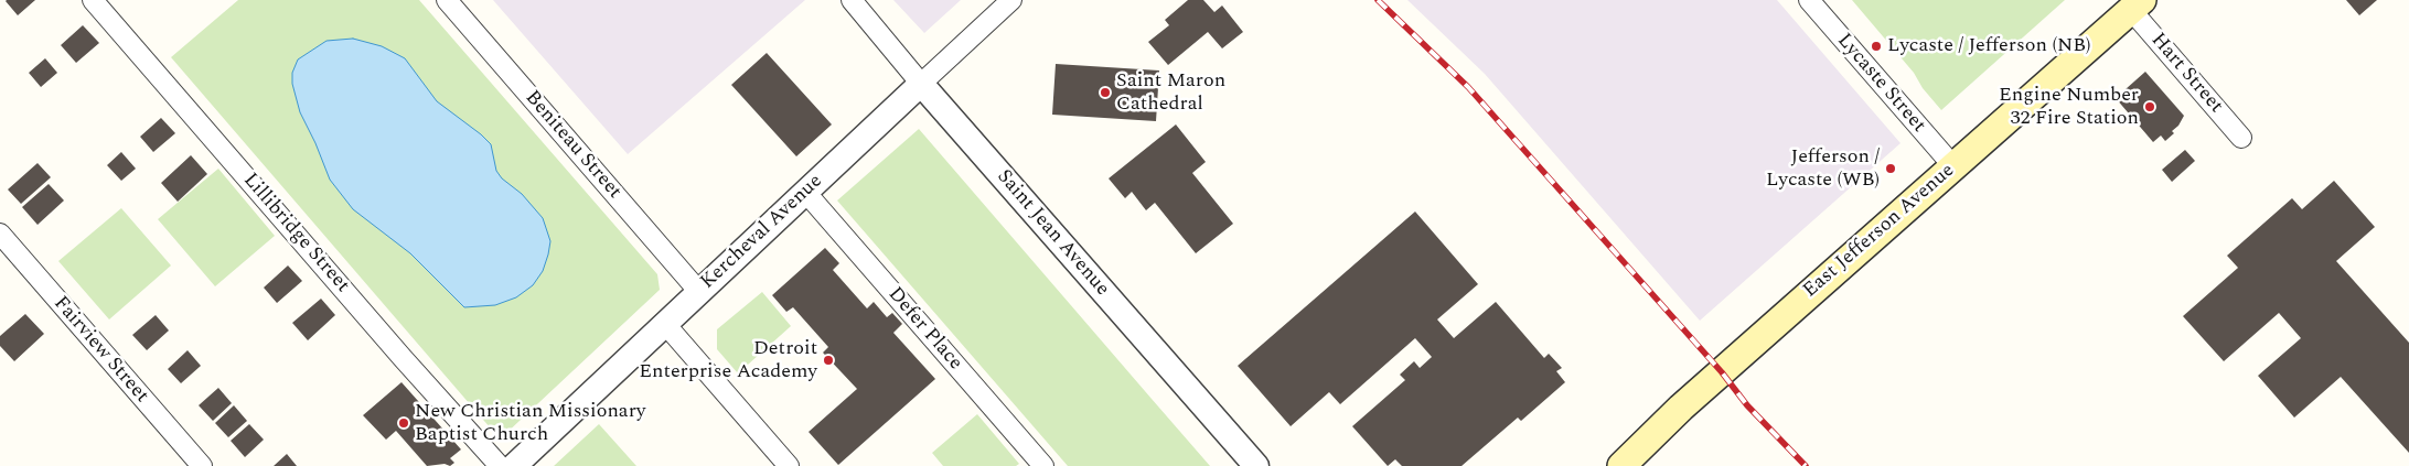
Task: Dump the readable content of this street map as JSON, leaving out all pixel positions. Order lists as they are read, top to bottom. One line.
{"streets":{"main road":["East Jefferson Avenue"],"street":["Hart Street","Lycaste Street","Beniteau Street","Kercheval Avenue","Lillibridge Street","Saint Jean Avenue","Defer Place","Fairview Street"]},"crossings":[["Hart Street","East Jefferson Avenue"],["Lycaste Street","East Jefferson Avenue"],["Beniteau Street","Kercheval Avenue"],["Kercheval Avenue","Saint Jean Avenue"],["Kercheval Avenue","Defer Place"]],"places":["Lycaste / Jefferson (NB)","Saint Maron Cathedral","Engine Number 32 Fire Station","Jefferson / Lycaste (WB)","Detroit Enterprise Academy","New Christian Missionary Baptist Church"]}
